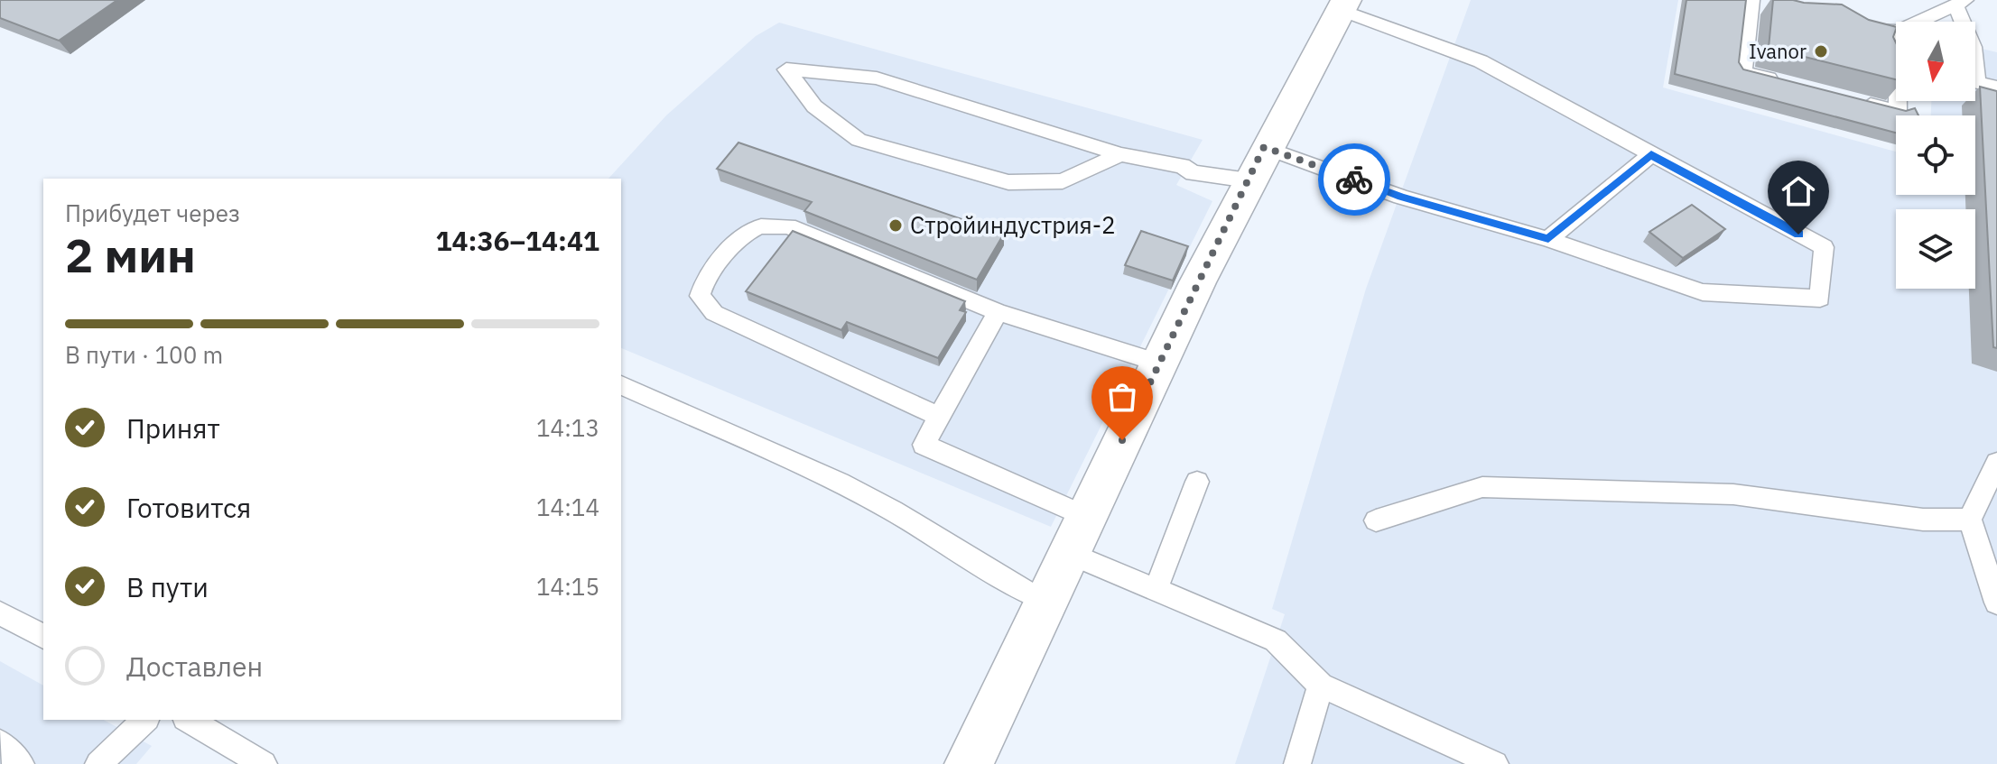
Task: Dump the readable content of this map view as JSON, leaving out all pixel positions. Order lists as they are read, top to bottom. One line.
{"places":["Ivanor","Стройиндустрия-2"],"north":"bottom","page":{"heading":["2 мин","Прибудет через","14:36–14:41"],"bar":"В пути · 100 m","list":[["Принят","14:13"],["Готовится","14:14"],["В пути","14:15"],"Доставлен"]}}
